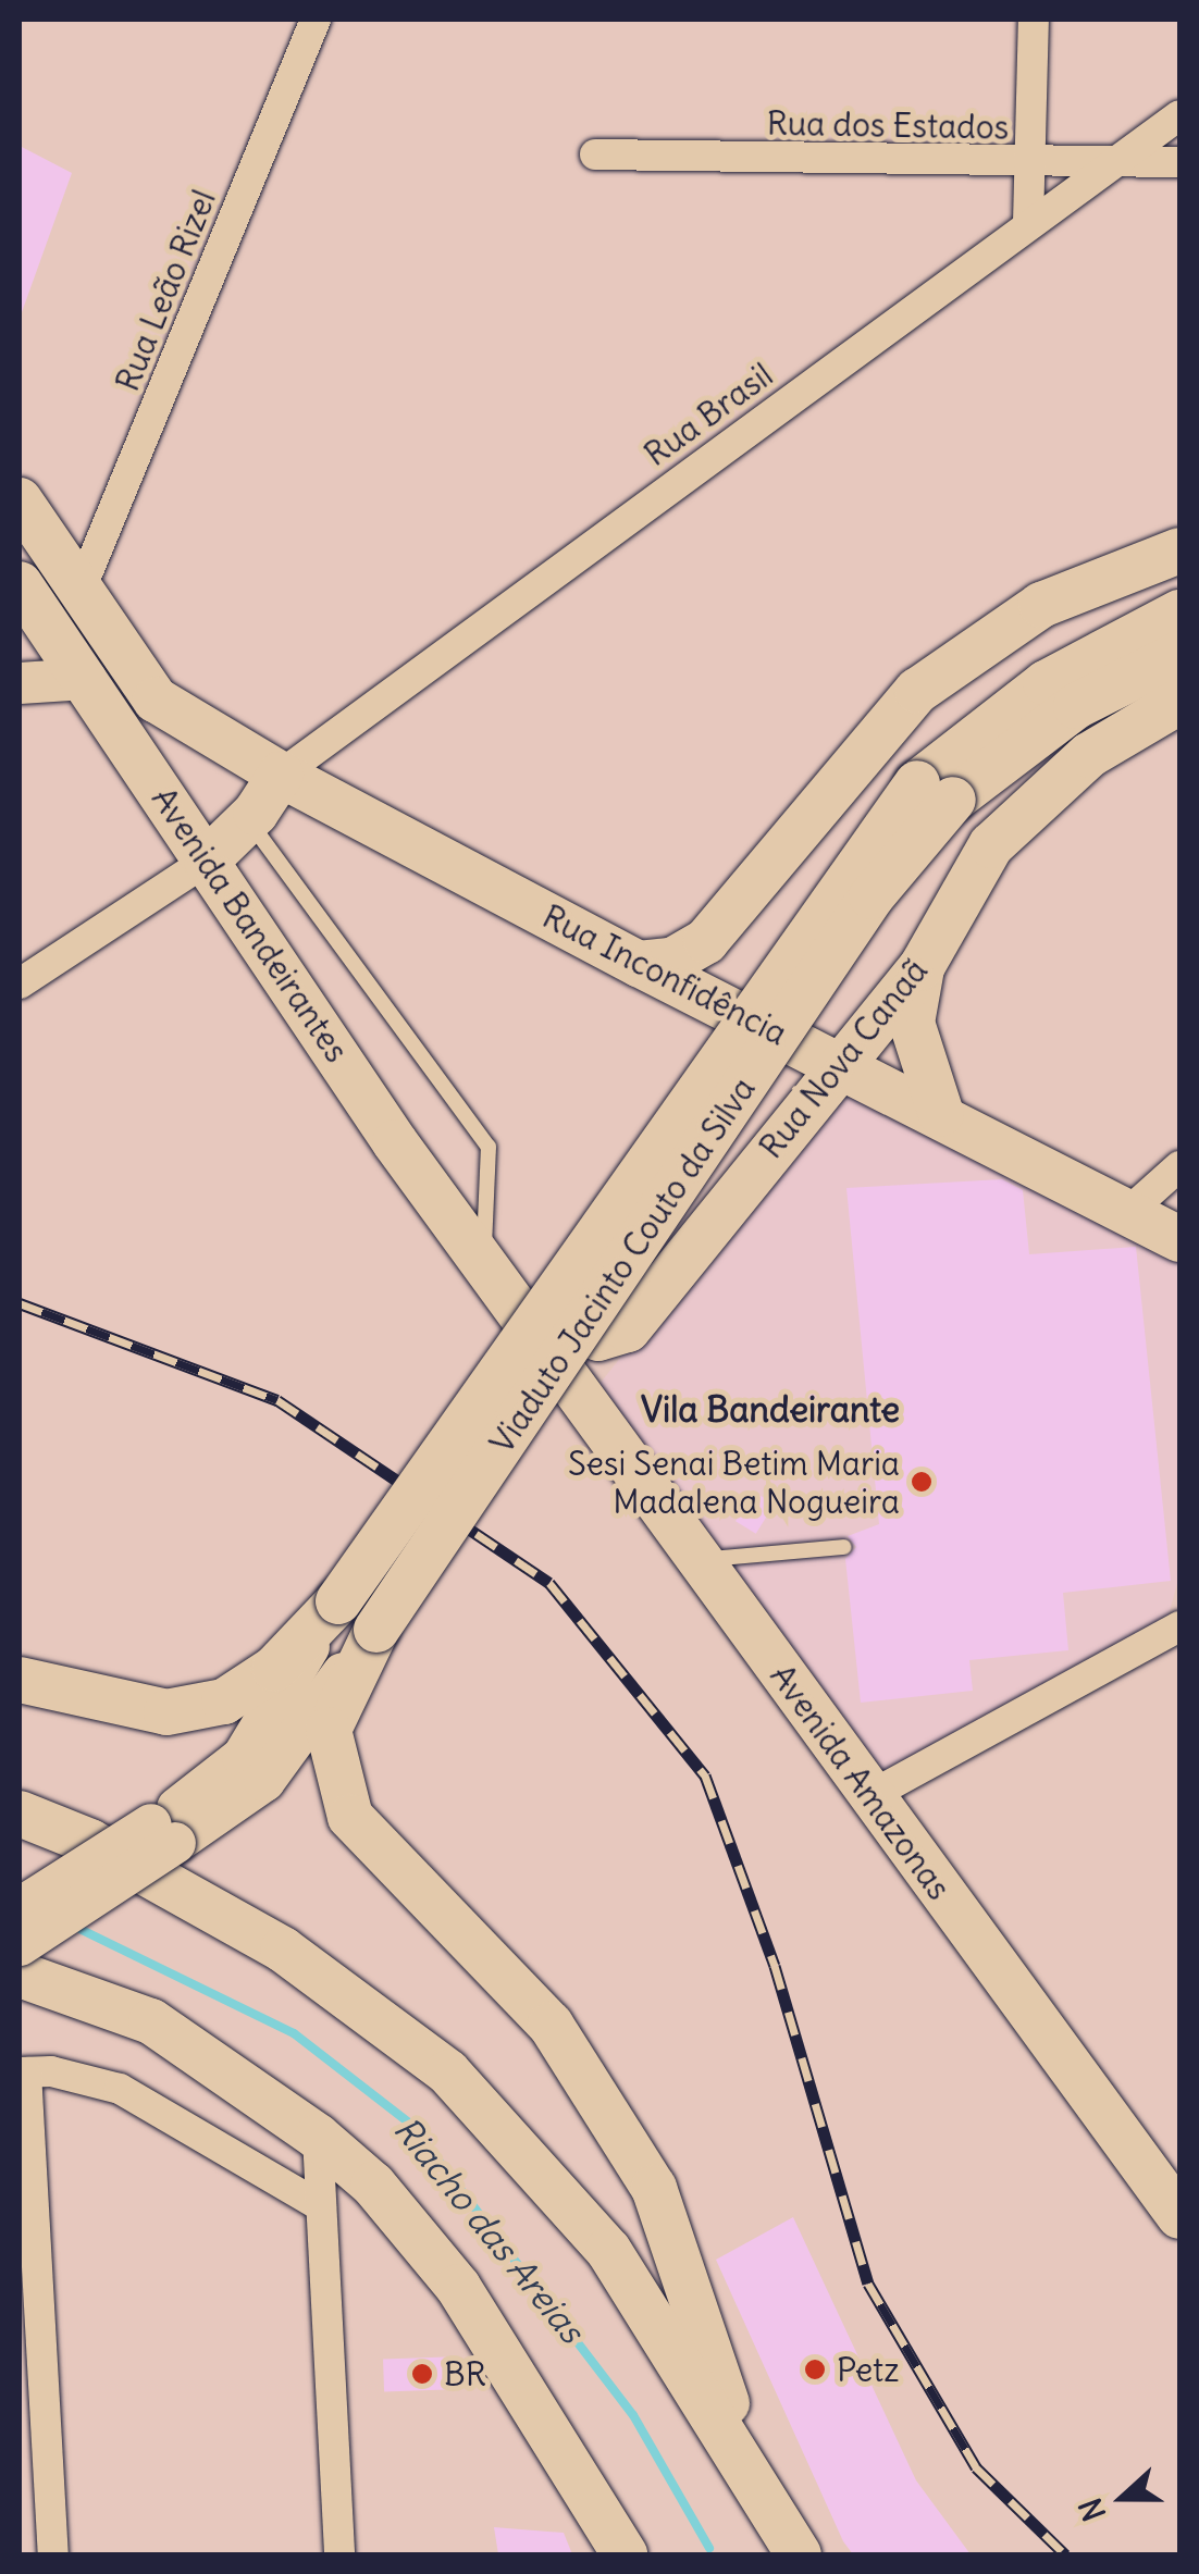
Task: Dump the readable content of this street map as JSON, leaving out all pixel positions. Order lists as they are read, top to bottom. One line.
{"streets":{"main road":["Avenida Bandeirantes","Rua Inconfidência","Rua Nova Canaã","Viaduto Jacinto Couto da Silva","Avenida Amazonas"],"street":["Rua dos Estados","Rua Leão Rizel","Rua Brasil"]},"crossings":[["Rua dos Estados","Rua Brasil"],["Rua Leão Rizel","Rua Inconfidência"],["Rua Brasil","Rua Inconfidência"],["Avenida Bandeirantes","Rua Nova Canaã"],["Avenida Bandeirantes","Avenida Amazonas"],["Rua Inconfidência","Rua Nova Canaã"]],"districts":["Vila Bandeirante"],"water":["Riacho das Areias"],"places":["Sesi Senai Betim Maria Madalena Nogueira","Petz","BR"],"north":"left"}
